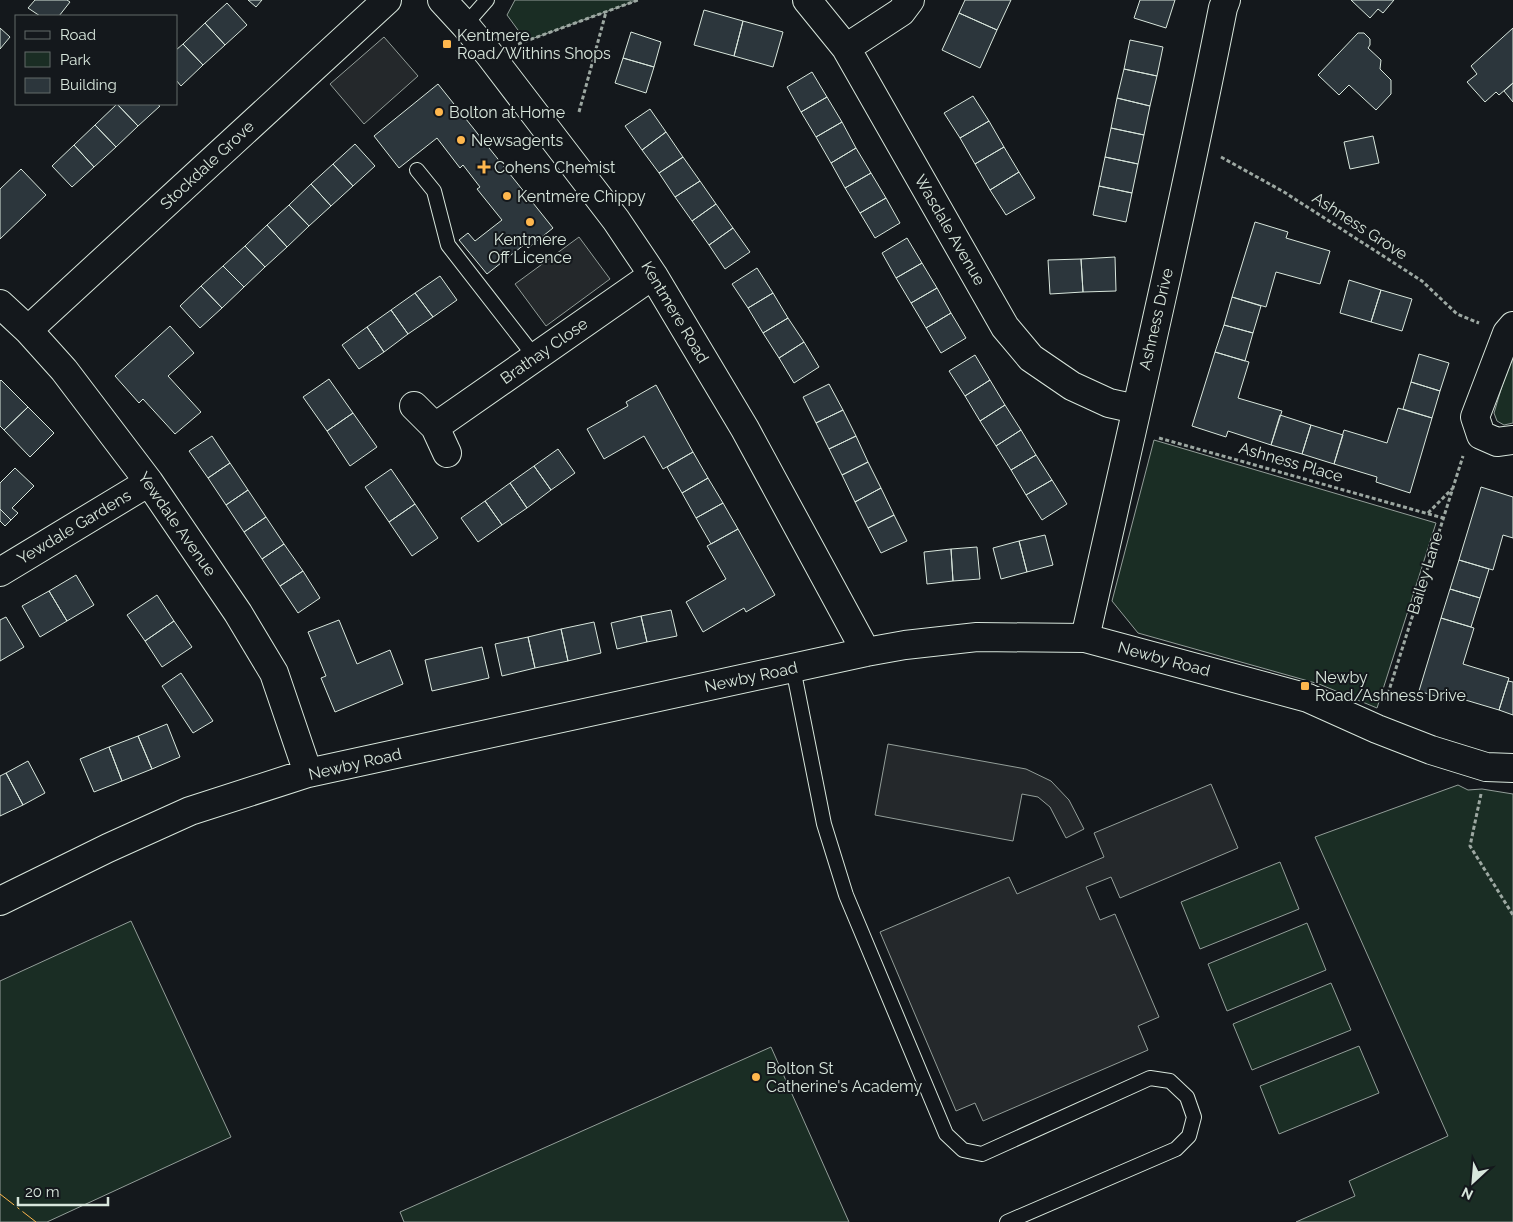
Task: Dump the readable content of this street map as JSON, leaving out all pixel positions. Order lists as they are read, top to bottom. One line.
{"streets":{"street":["Stockdale Grove","Wasdale Avenue","Kentmere Road","Ashness Drive","Brathay Close","Yewdale Avenue","Yewdale Gardens","Newby Road"],"path":["Ashness Grove","Ashness Place","Bailey Lane"]},"crossings":[["Stockdale Grove","Yewdale Avenue"],["Ashness Grove","Ashness Drive"],["Wasdale Avenue","Ashness Drive"],["Wasdale Avenue","Ashness Place"],["Kentmere Road","Brathay Close"],["Kentmere Road","Newby Road"],["Ashness Drive","Ashness Place"],["Ashness Drive","Newby Road"],["Ashness Place","Bailey Lane"],["Yewdale Avenue","Yewdale Gardens"],["Yewdale Avenue","Newby Road"],["Bailey Lane","Newby Road"]],"places":{"transit":["Kentmere Road/Withins Shops","Newby Road/Ashness Drive"],"other":["Bolton at Home","Newsagents","Kentmere Chippy","Kentmere Off Licence","Bolton St Catherine's Academy"],"health":["Cohens Chemist"]},"legend":["Road","Park","Building"],"scale_bar":"20 m","north":"bottom left"}
